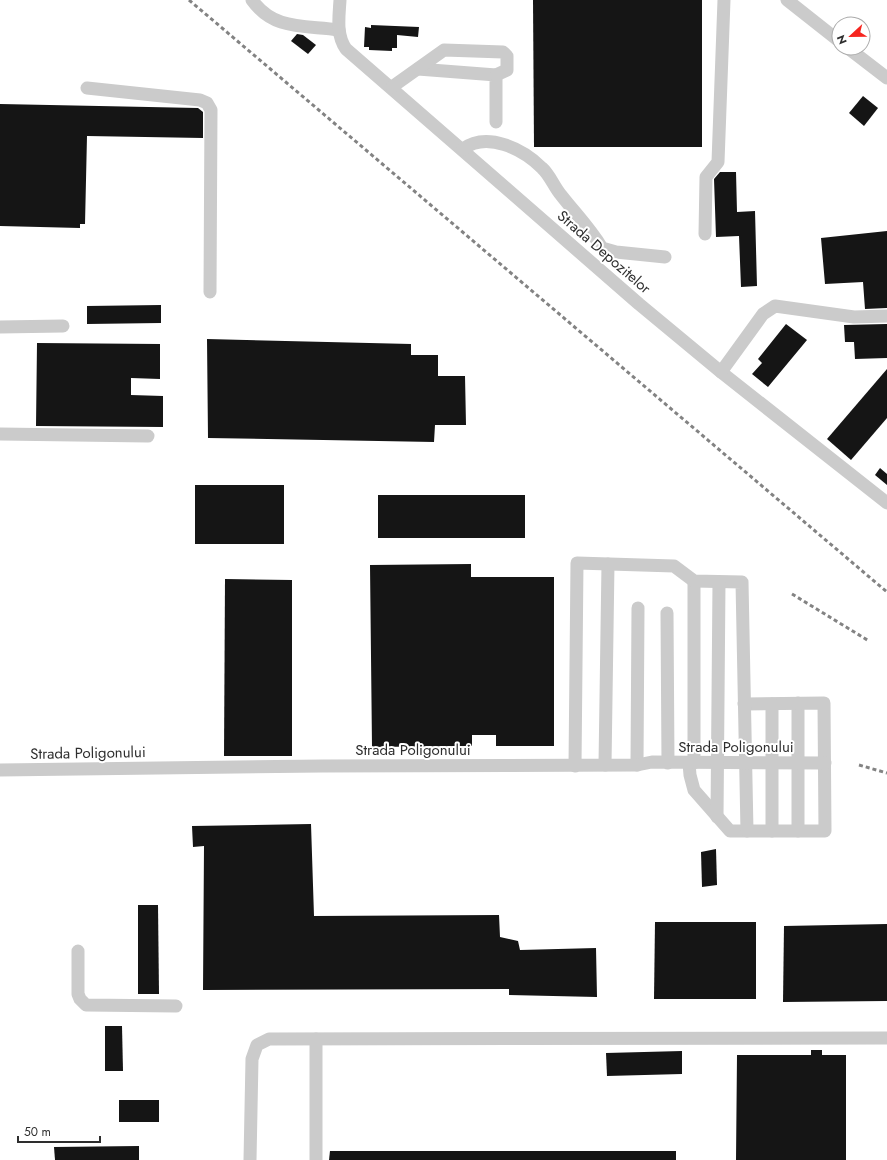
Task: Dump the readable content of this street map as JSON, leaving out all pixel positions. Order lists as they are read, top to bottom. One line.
{"streets":{"street":["Strada Depozitelor","Strada Poligonului"]},"scale_bar":"50 m","north":"left"}
